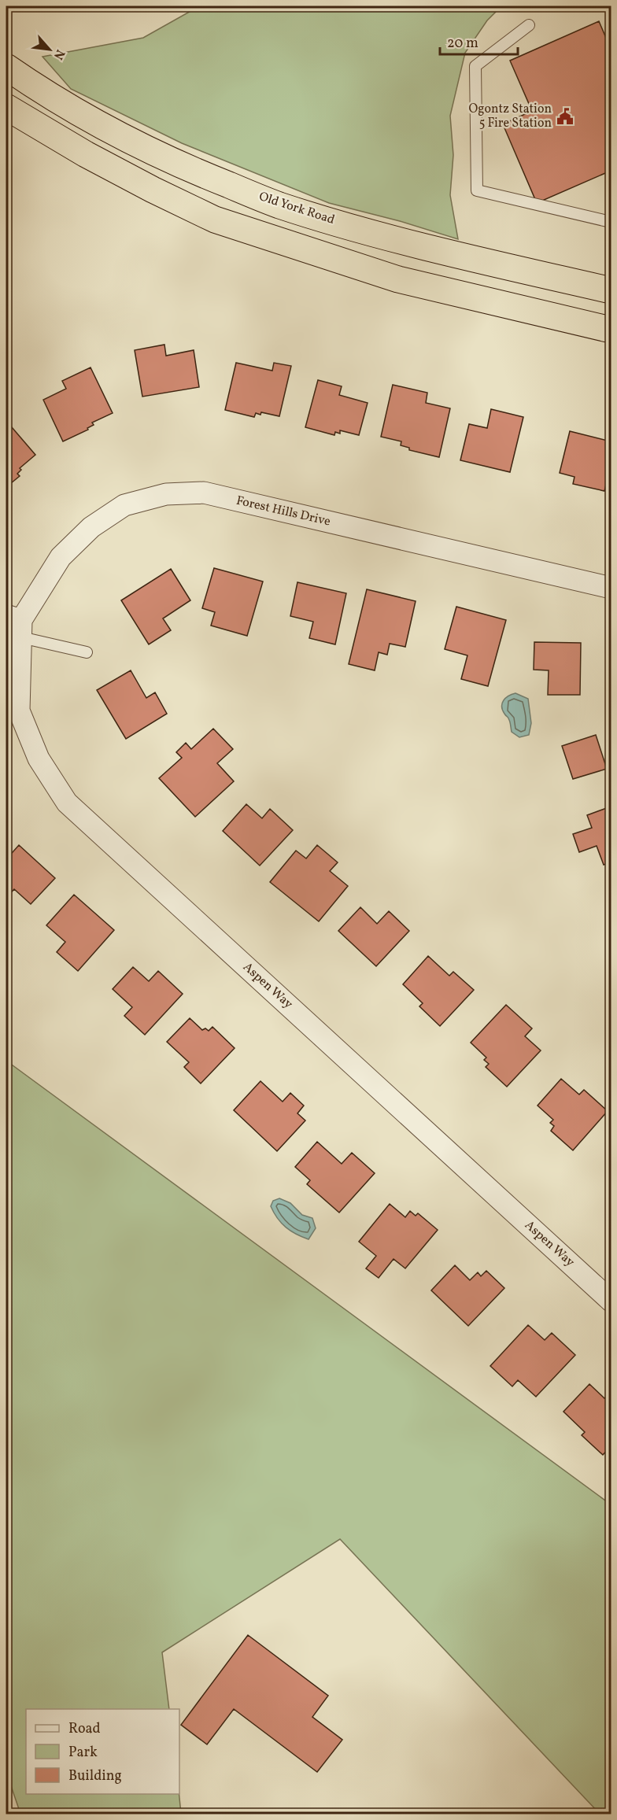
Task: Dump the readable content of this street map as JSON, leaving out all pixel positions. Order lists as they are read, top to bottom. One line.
{"streets":{"highway":["Old York Road"],"street":["Forest Hills Drive","Aspen Way"]},"crossings":[["Forest Hills Drive","Aspen Way"]],"places":{"public building":["Ogontz Station 5 Fire Station"]},"legend":["Road","Park","Building"],"scale_bar":"20 m","north":"bottom right"}
